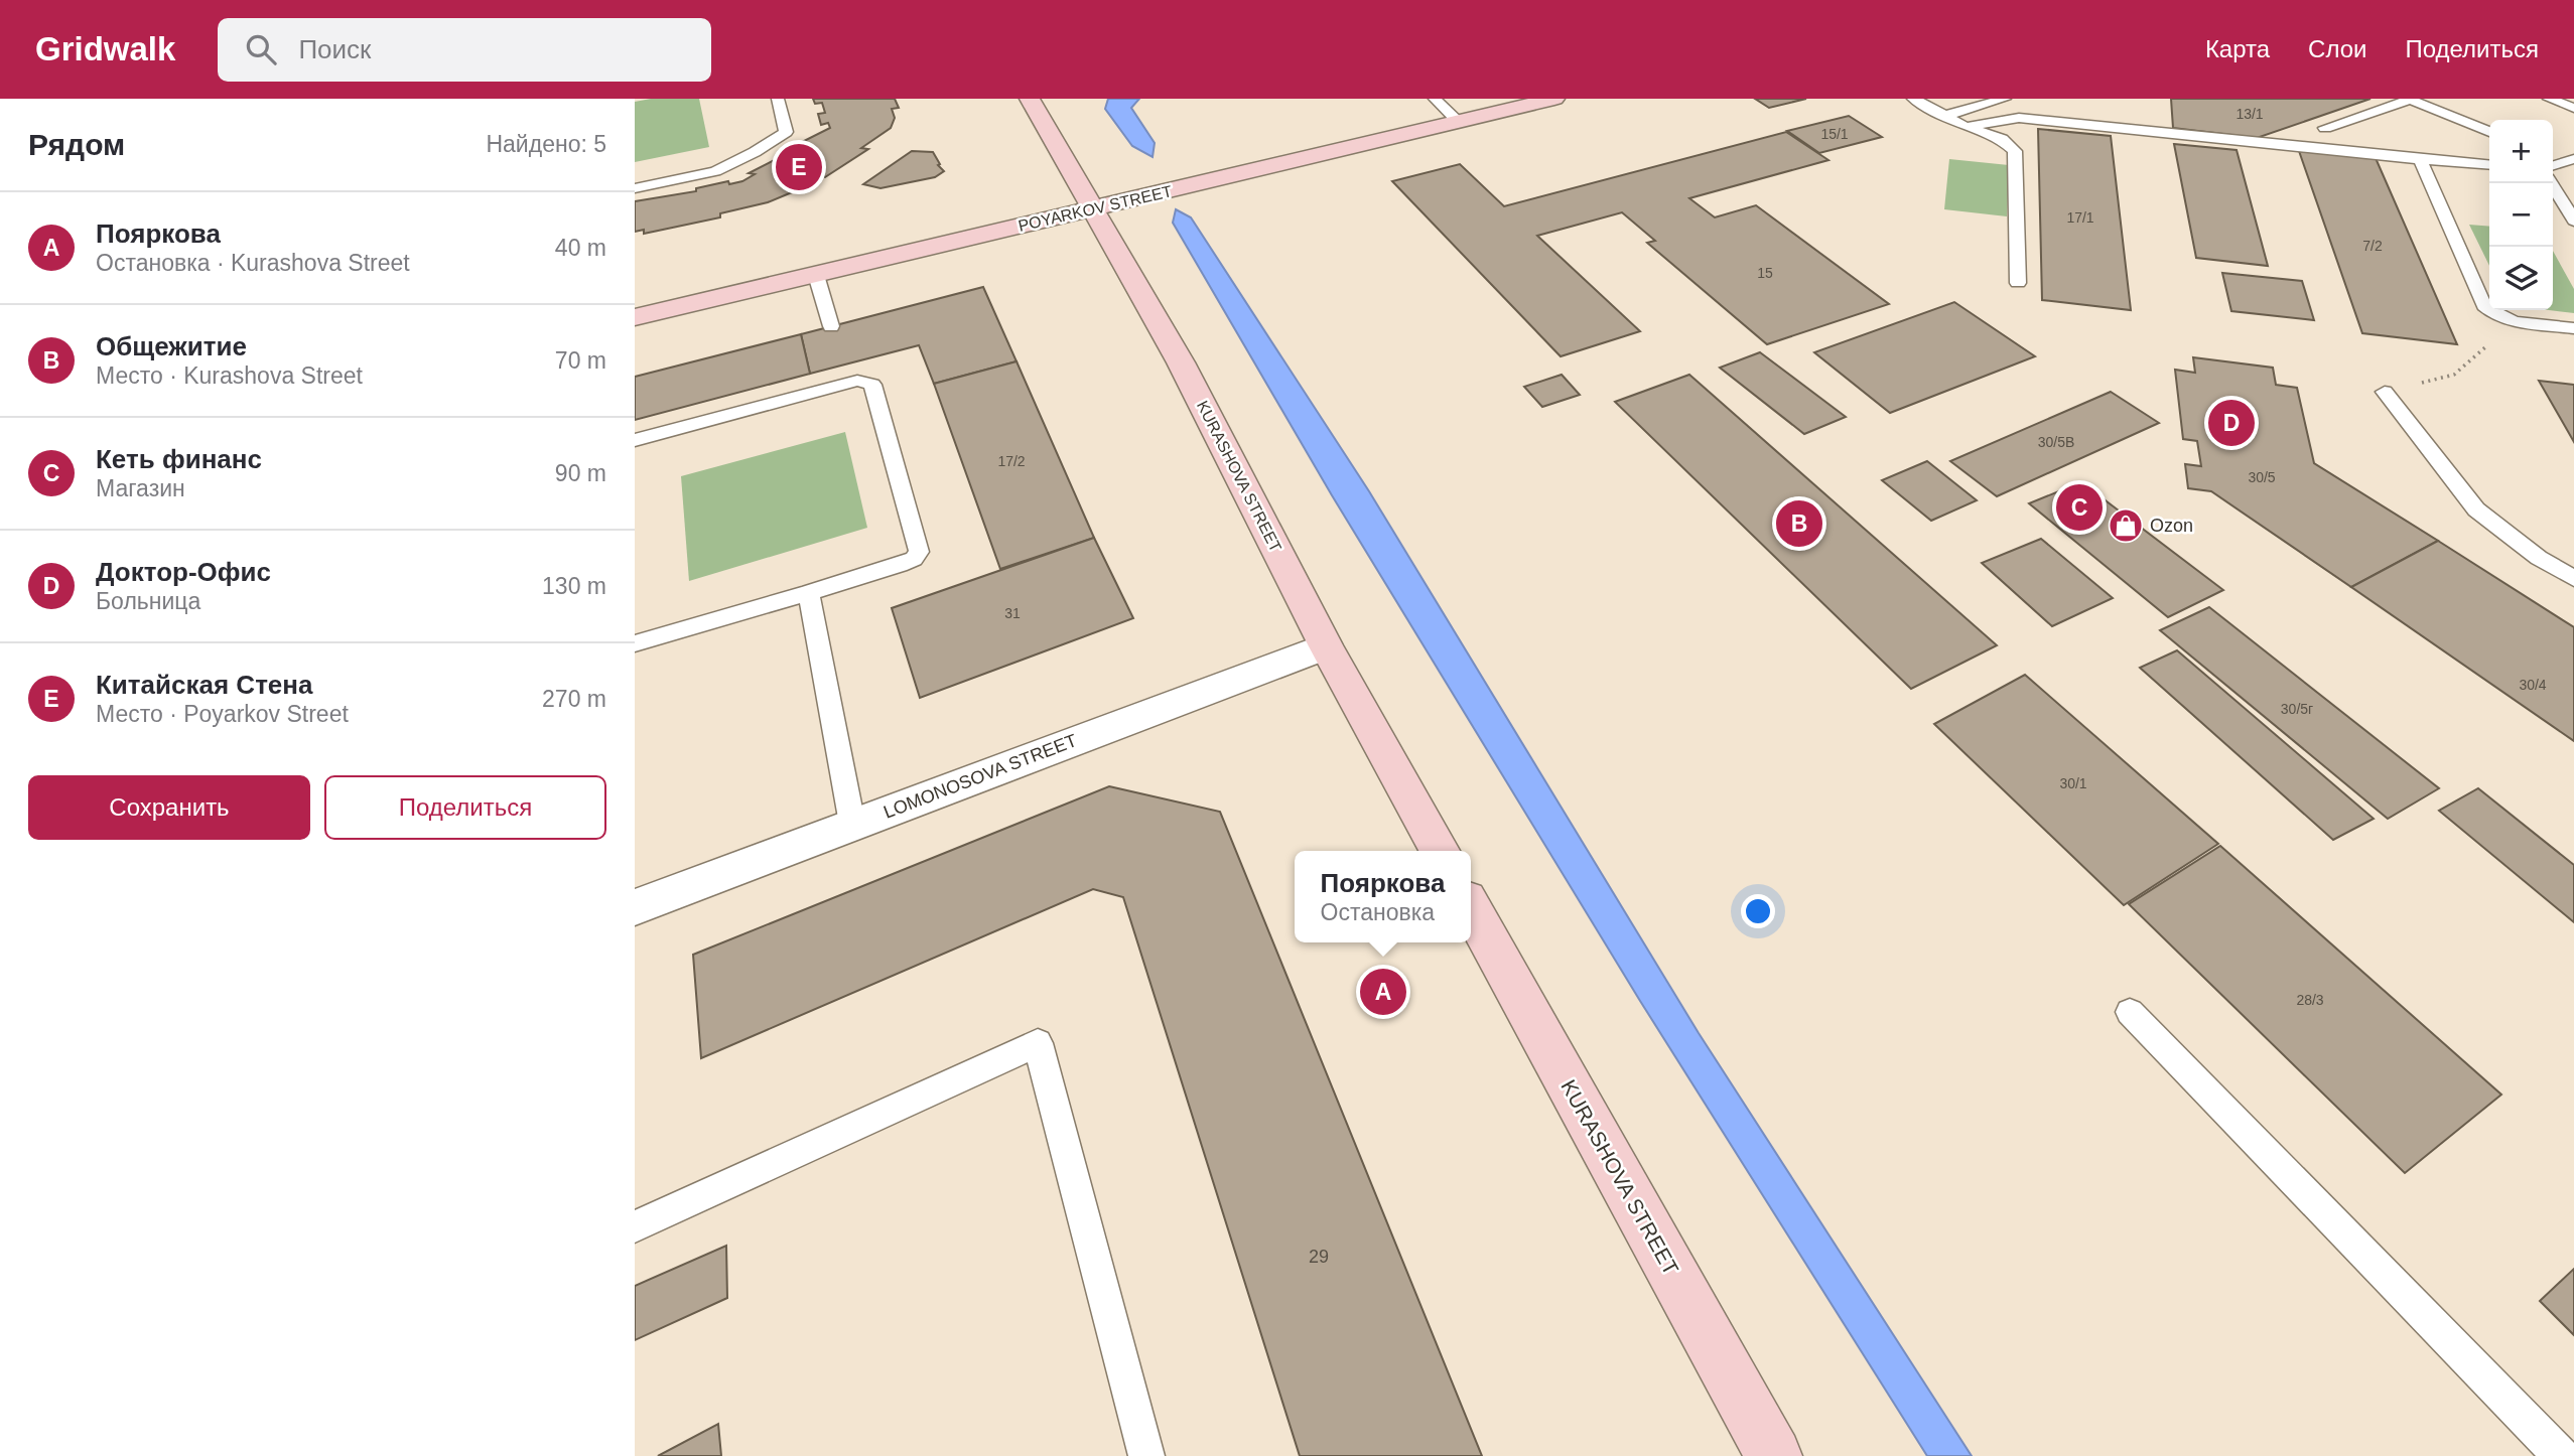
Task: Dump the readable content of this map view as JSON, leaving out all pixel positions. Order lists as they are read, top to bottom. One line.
{"streets":{"street":["POYARKOV STREET","KURASHOVA STREET","LOMONOSOVA STREET"]},"crossings":[["POYARKOV STREET","KURASHOVA STREET"],["KURASHOVA STREET","LOMONOSOVA STREET"]],"places":{"shop":["Ozon"]},"house_numbers":["13/1","15/1","17/1","7/2","15","30/5В","17/2","30/5","31","30/4","30/5г","30/1","28/3","29"],"page":{"header":"Gridwalk","search":"Поиск","nav":["Карта","Слои","Поделиться"],"heading":["Рядом","Найдено: 5"],"map_buttons":["+","−"],"pins":["E","D","C","B","A"],"list":[{"mark":"A","name":"Пояркова","note":"Остановка · Kurashova Street","value":"40 m"},{"mark":"B","name":"Общежитие","note":"Место · Kurashova Street","value":"70 m"},{"mark":"C","name":"Кеть финанс","note":"Магазин","value":"90 m"},{"mark":"D","name":"Доктор-Офис","note":"Больница","value":"130 m"},{"mark":"E","name":"Китайская Стена","note":"Место · Poyarkov Street","value":"270 m"}],"buttons":["Сохранить","Поделиться"],"popup":["Пояркова","Остановка"]}}
